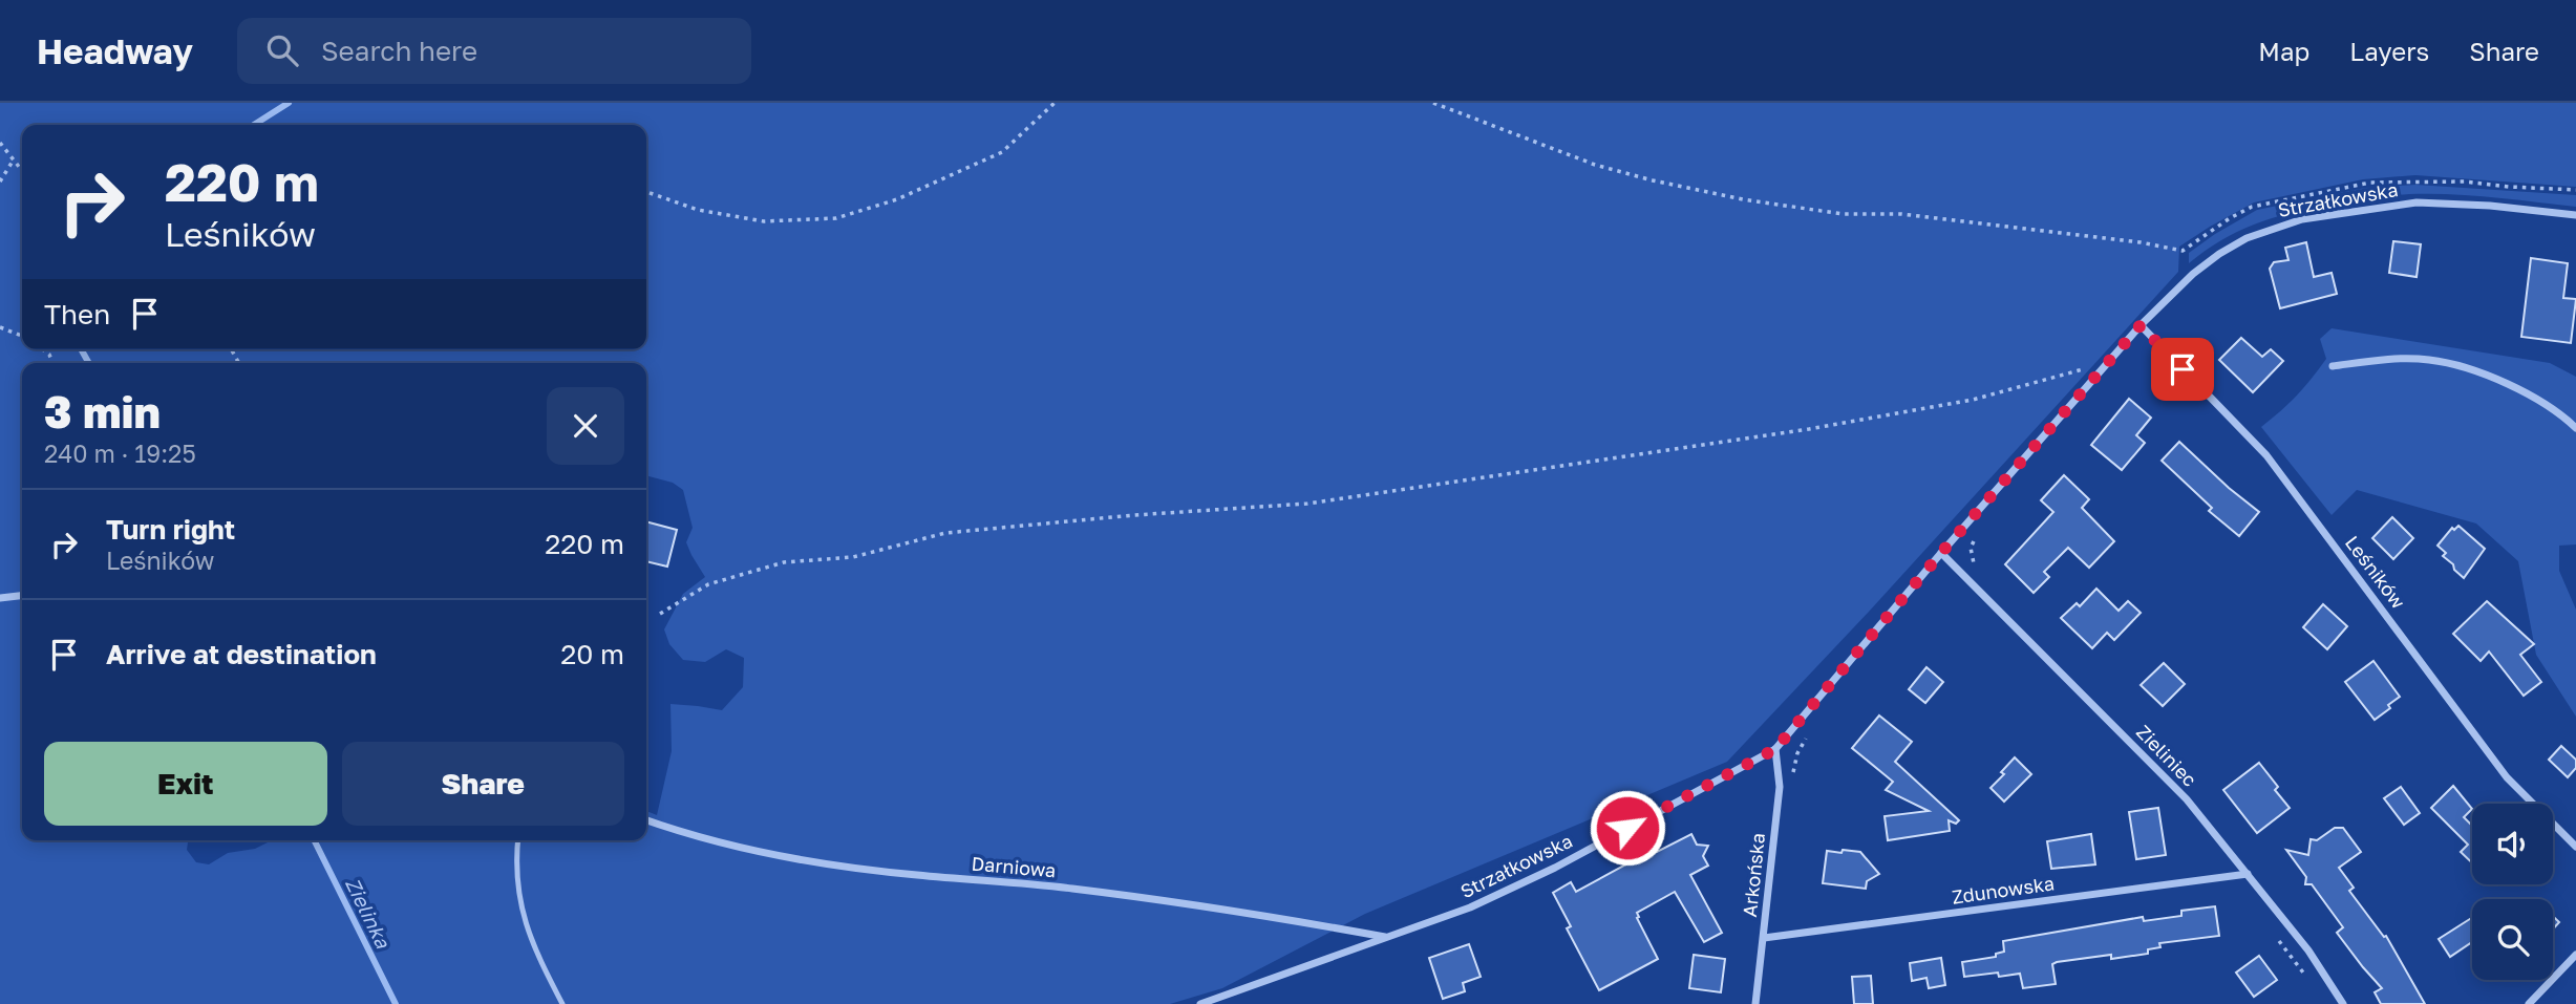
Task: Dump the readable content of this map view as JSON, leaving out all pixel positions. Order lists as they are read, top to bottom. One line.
{"streets":{"street":["Strzałkowska","Leśników","Zieliniec","Darniowa","Arkońska","Zdunowska"]},"crossings":[["Strzałkowska","Leśników"],["Strzałkowska","Zieliniec"],["Strzałkowska","Darniowa"],["Strzałkowska","Arkońska"],["Zieliniec","Zdunowska"],["Arkońska","Zdunowska"]],"water":["Zielinka"],"page":{"header":"Headway","search":"Search here","nav":["Map","Layers","Share"],"turn":["220 m","Leśników"],"then":"Then","heading":["3 min","240 m · 19:25"],"list":[{"name":"Turn right","note":"Leśników","value":"220 m"},{"name":"Arrive at destination","value":"20 m"}],"buttons":["Exit","Share"]}}
